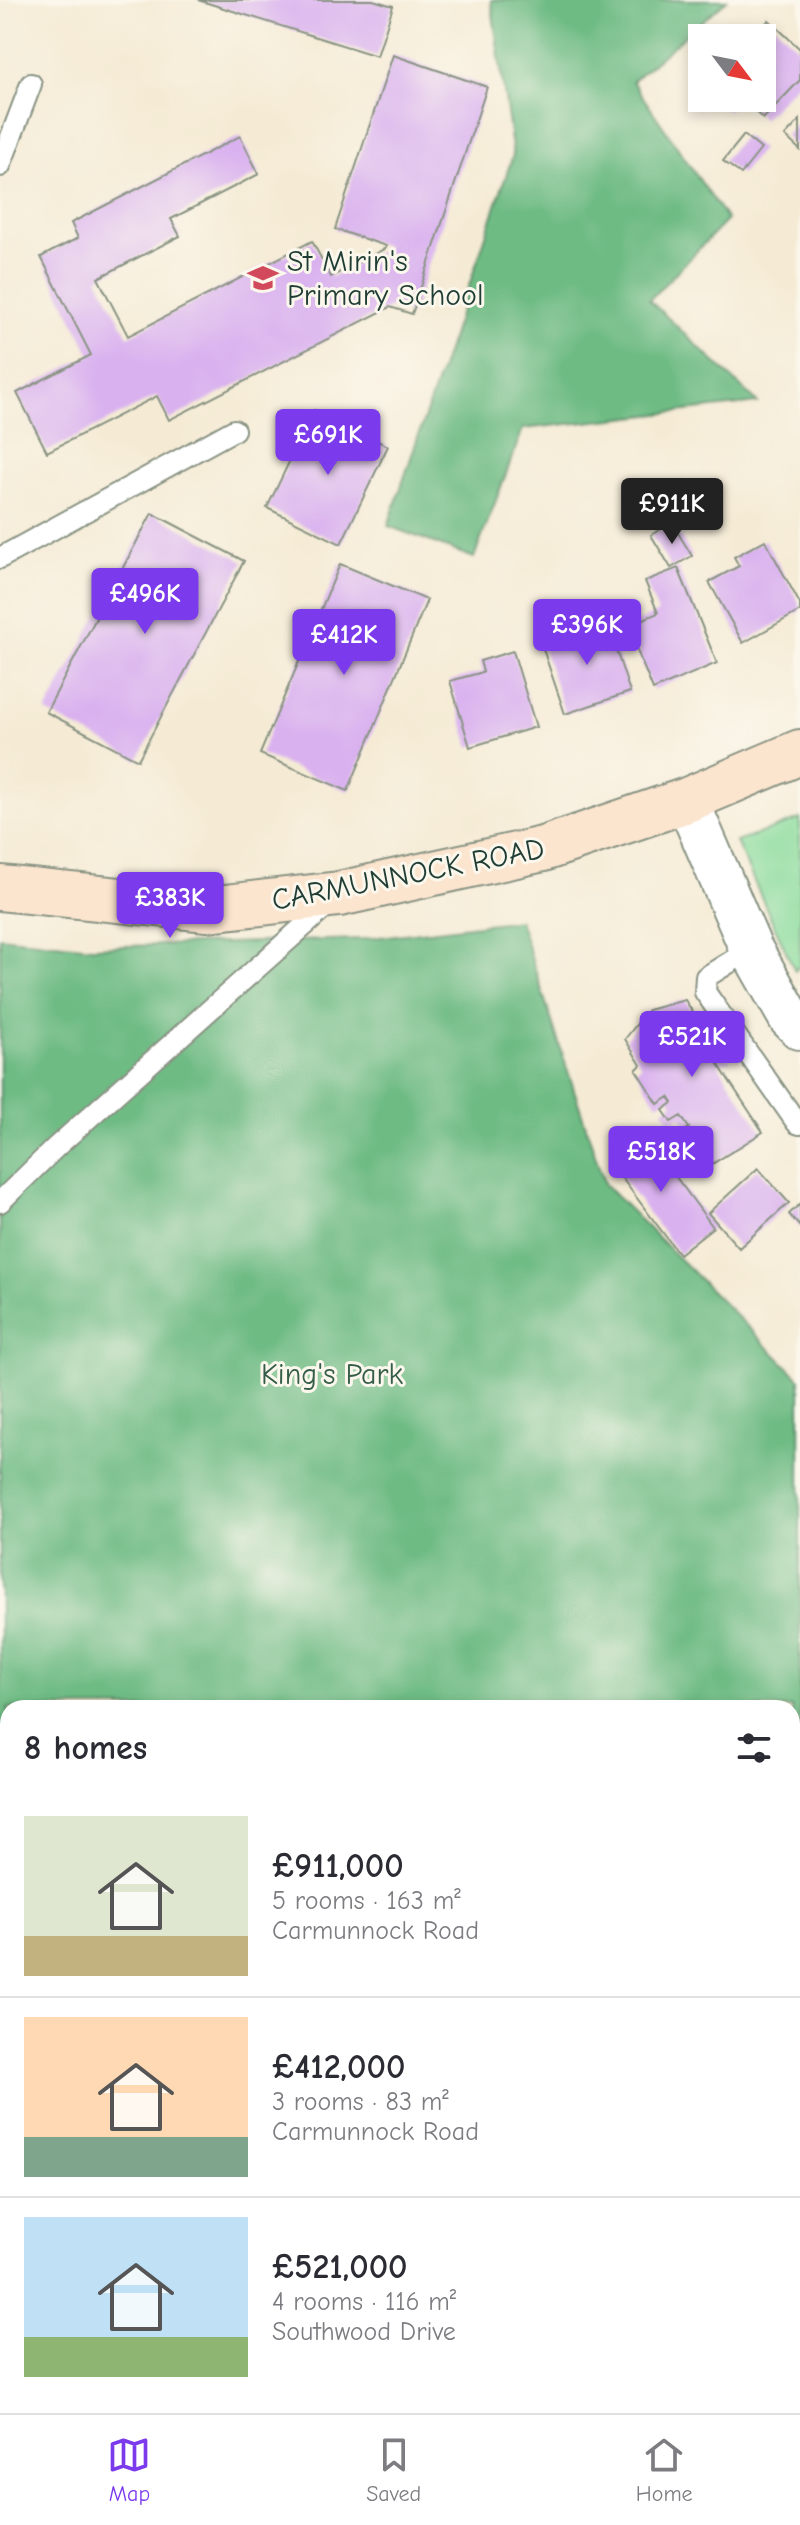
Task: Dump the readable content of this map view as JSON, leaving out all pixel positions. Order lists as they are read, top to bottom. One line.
{"streets":{"main road":["CARMUNNOCK ROAD"]},"parks":["King's Park"],"places":{"school or university":["St Mirin's Primary School"]},"north":"bottom right","page":{"price":["£691K","£911K","£496K","£396K","£412K","£383K","£521K","£518K"],"heading":"8 homes","list":[{"name":"£911,000","note":"5 rooms · 163 m² · Carmunnock Road"},{"name":"£412,000","note":"3 rooms · 83 m² · Carmunnock Road"},{"name":"£521,000","note":"4 rooms · 116 m² · Southwood Drive"}],"tabs":["Map","Saved","Home"]}}
